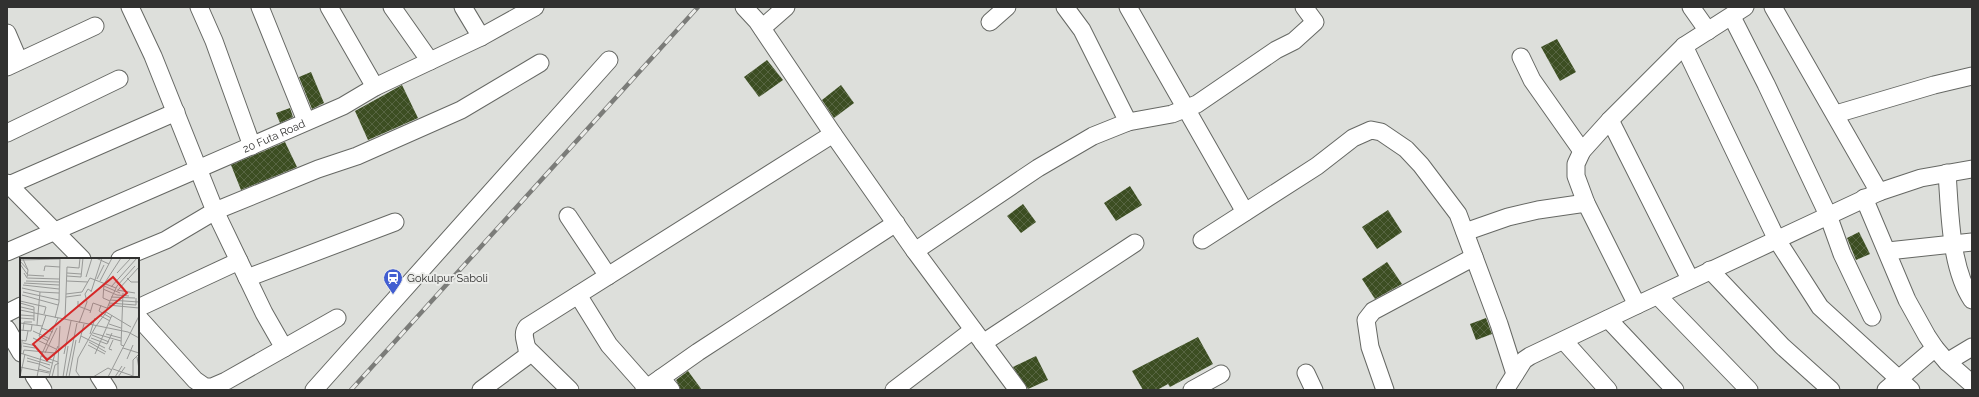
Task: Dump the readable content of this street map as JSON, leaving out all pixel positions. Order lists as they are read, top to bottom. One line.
{"streets":{"street":["20 Futa Road"]},"places":{"station":["Gokulpur Saboli"]}}
